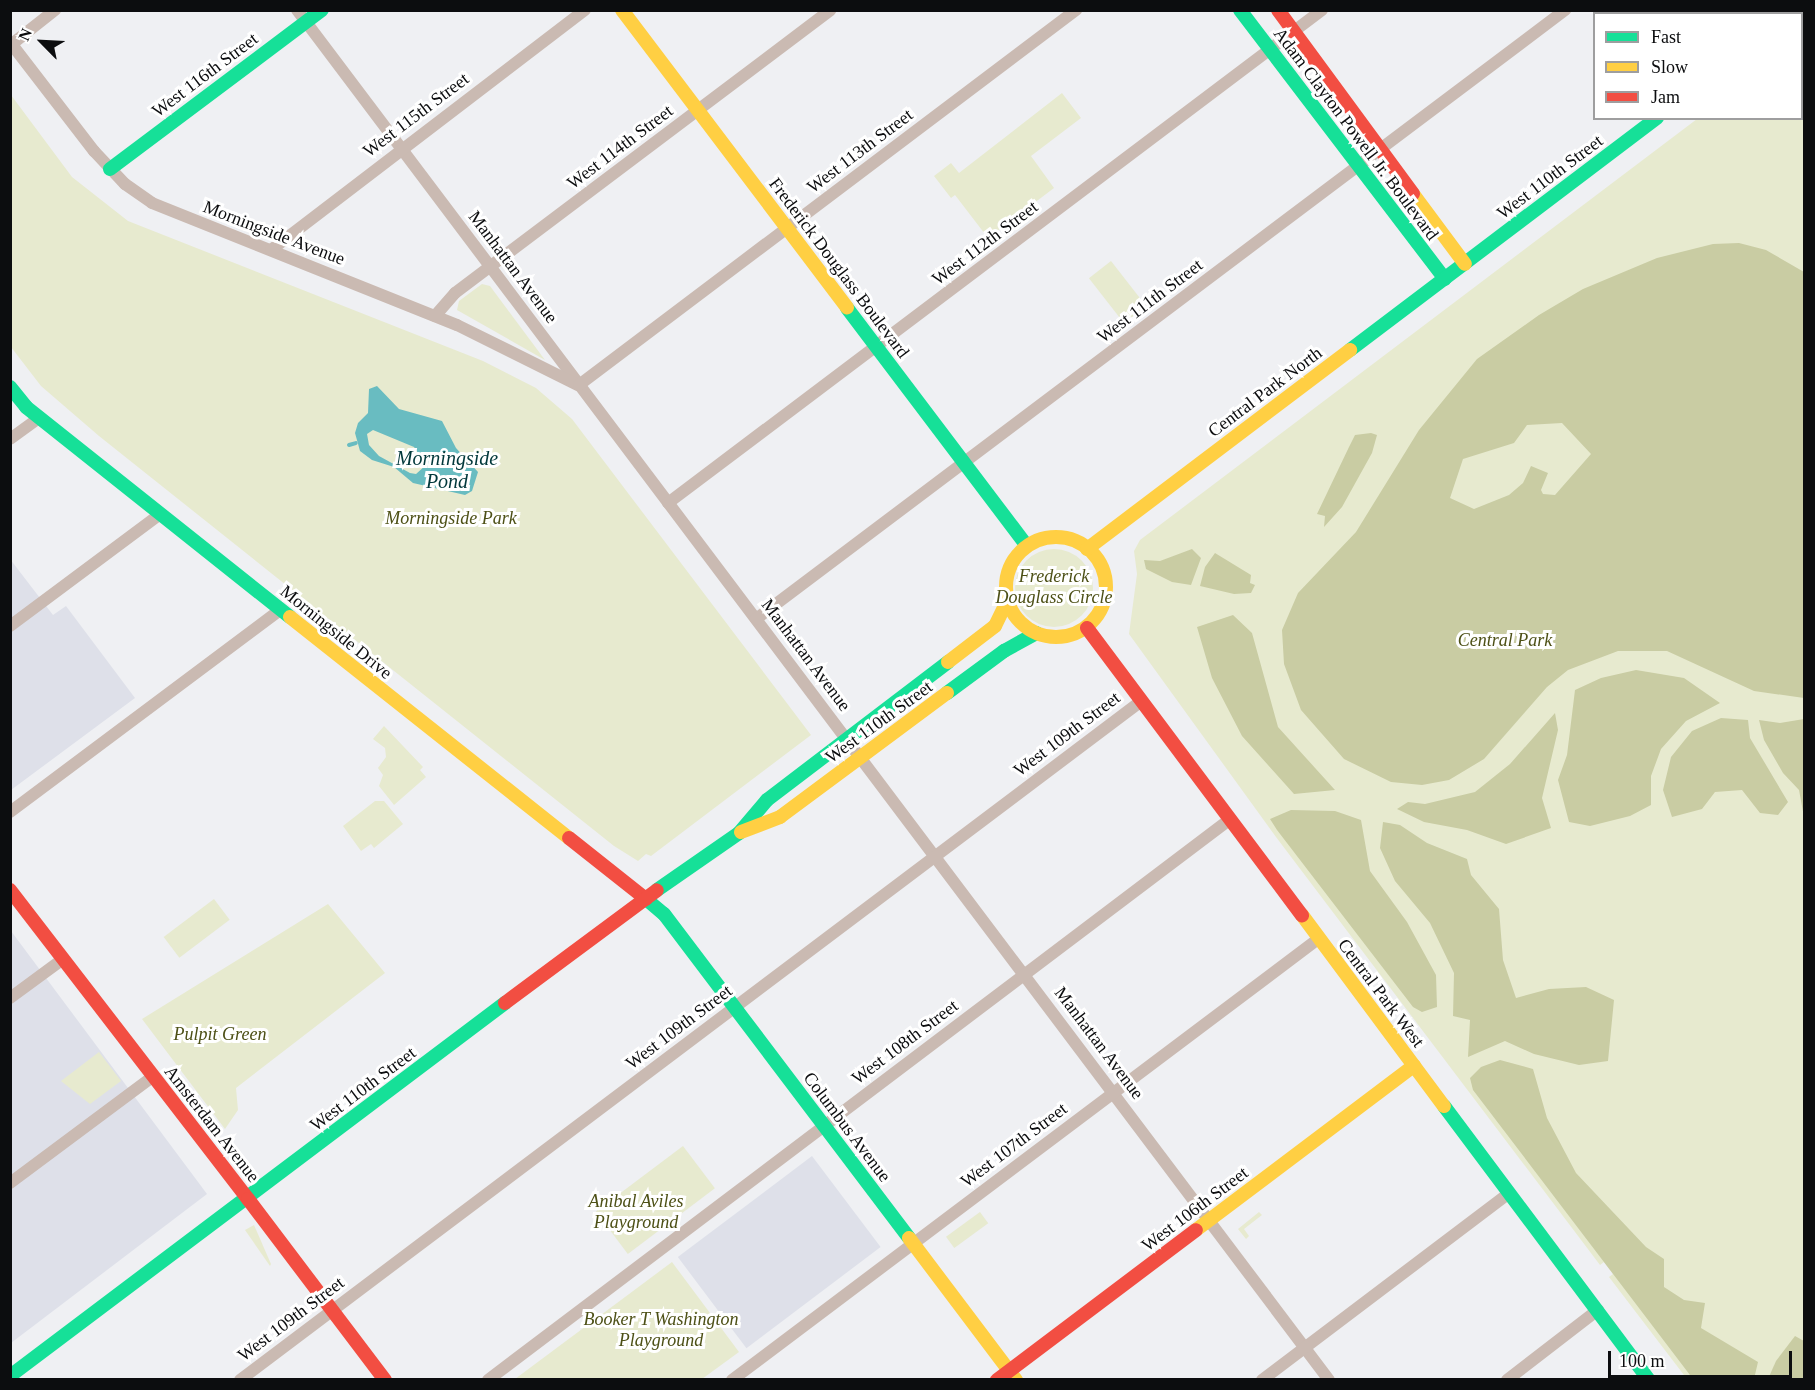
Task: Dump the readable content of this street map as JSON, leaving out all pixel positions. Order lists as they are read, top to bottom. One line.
{"streets":{"main road":["West 116th Street","Adam Clayton Powell Jr. Boulevard","West 110th Street","Frederick Douglass Boulevard","Central Park North","Morningside Drive","Central Park West","Amsterdam Avenue","Columbus Avenue","West 106th Street"],"street":["West 115th Street","West 114th Street","West 113th Street","Morningside Avenue","West 112th Street","Manhattan Avenue","West 111th Street","West 109th Street","West 108th Street","West 107th Street"]},"crossings":[["West 116th Street","Morningside Avenue"],["West 116th Street","Manhattan Avenue"],["West 115th Street","Morningside Avenue"],["West 115th Street","Manhattan Avenue"],["Adam Clayton Powell Jr. Boulevard","West 110th Street"],["Adam Clayton Powell Jr. Boulevard","West 112th Street"],["Adam Clayton Powell Jr. Boulevard","West 111th Street"],["Adam Clayton Powell Jr. Boulevard","Central Park North"],["West 114th Street","Morningside Avenue"],["West 114th Street","Manhattan Avenue"],["West 114th Street","Frederick Douglass Boulevard"],["West 113th Street","Morningside Avenue"],["West 113th Street","Manhattan Avenue"],["West 113th Street","Frederick Douglass Boulevard"],["West 110th Street","Manhattan Avenue"],["West 110th Street","Frederick Douglass Boulevard"],["West 110th Street","Central Park North"],["West 110th Street","Morningside Drive"],["West 110th Street","Central Park West"],["West 110th Street","Amsterdam Avenue"],["West 110th Street","Columbus Avenue"],["Morningside Avenue","Manhattan Avenue"],["West 112th Street","Manhattan Avenue"],["West 112th Street","Frederick Douglass Boulevard"],["Manhattan Avenue","West 111th Street"],["Manhattan Avenue","West 109th Street"],["Manhattan Avenue","West 108th Street"],["Manhattan Avenue","West 107th Street"],["Manhattan Avenue","West 106th Street"],["Frederick Douglass Boulevard","West 111th Street"],["Frederick Douglass Boulevard","Central Park North"],["Frederick Douglass Boulevard","Central Park West"],["Central Park North","Central Park West"],["Morningside Drive","Columbus Avenue"],["West 109th Street","Central Park West"],["West 109th Street","Amsterdam Avenue"],["West 109th Street","Columbus Avenue"],["Central Park West","West 108th Street"],["Central Park West","West 107th Street"],["Central Park West","West 106th Street"],["West 108th Street","Columbus Avenue"],["Columbus Avenue","West 107th Street"],["Columbus Avenue","West 106th Street"]],"water":["Morningside Pond"],"parks":["Morningside Park","Frederick Douglass Circle","Central Park","Pulpit Green","Anibal Aviles Playground","Booker T Washington Playground"],"legend":["Fast","Slow","Jam"],"scale_bar":"100 m","north":"top left"}
